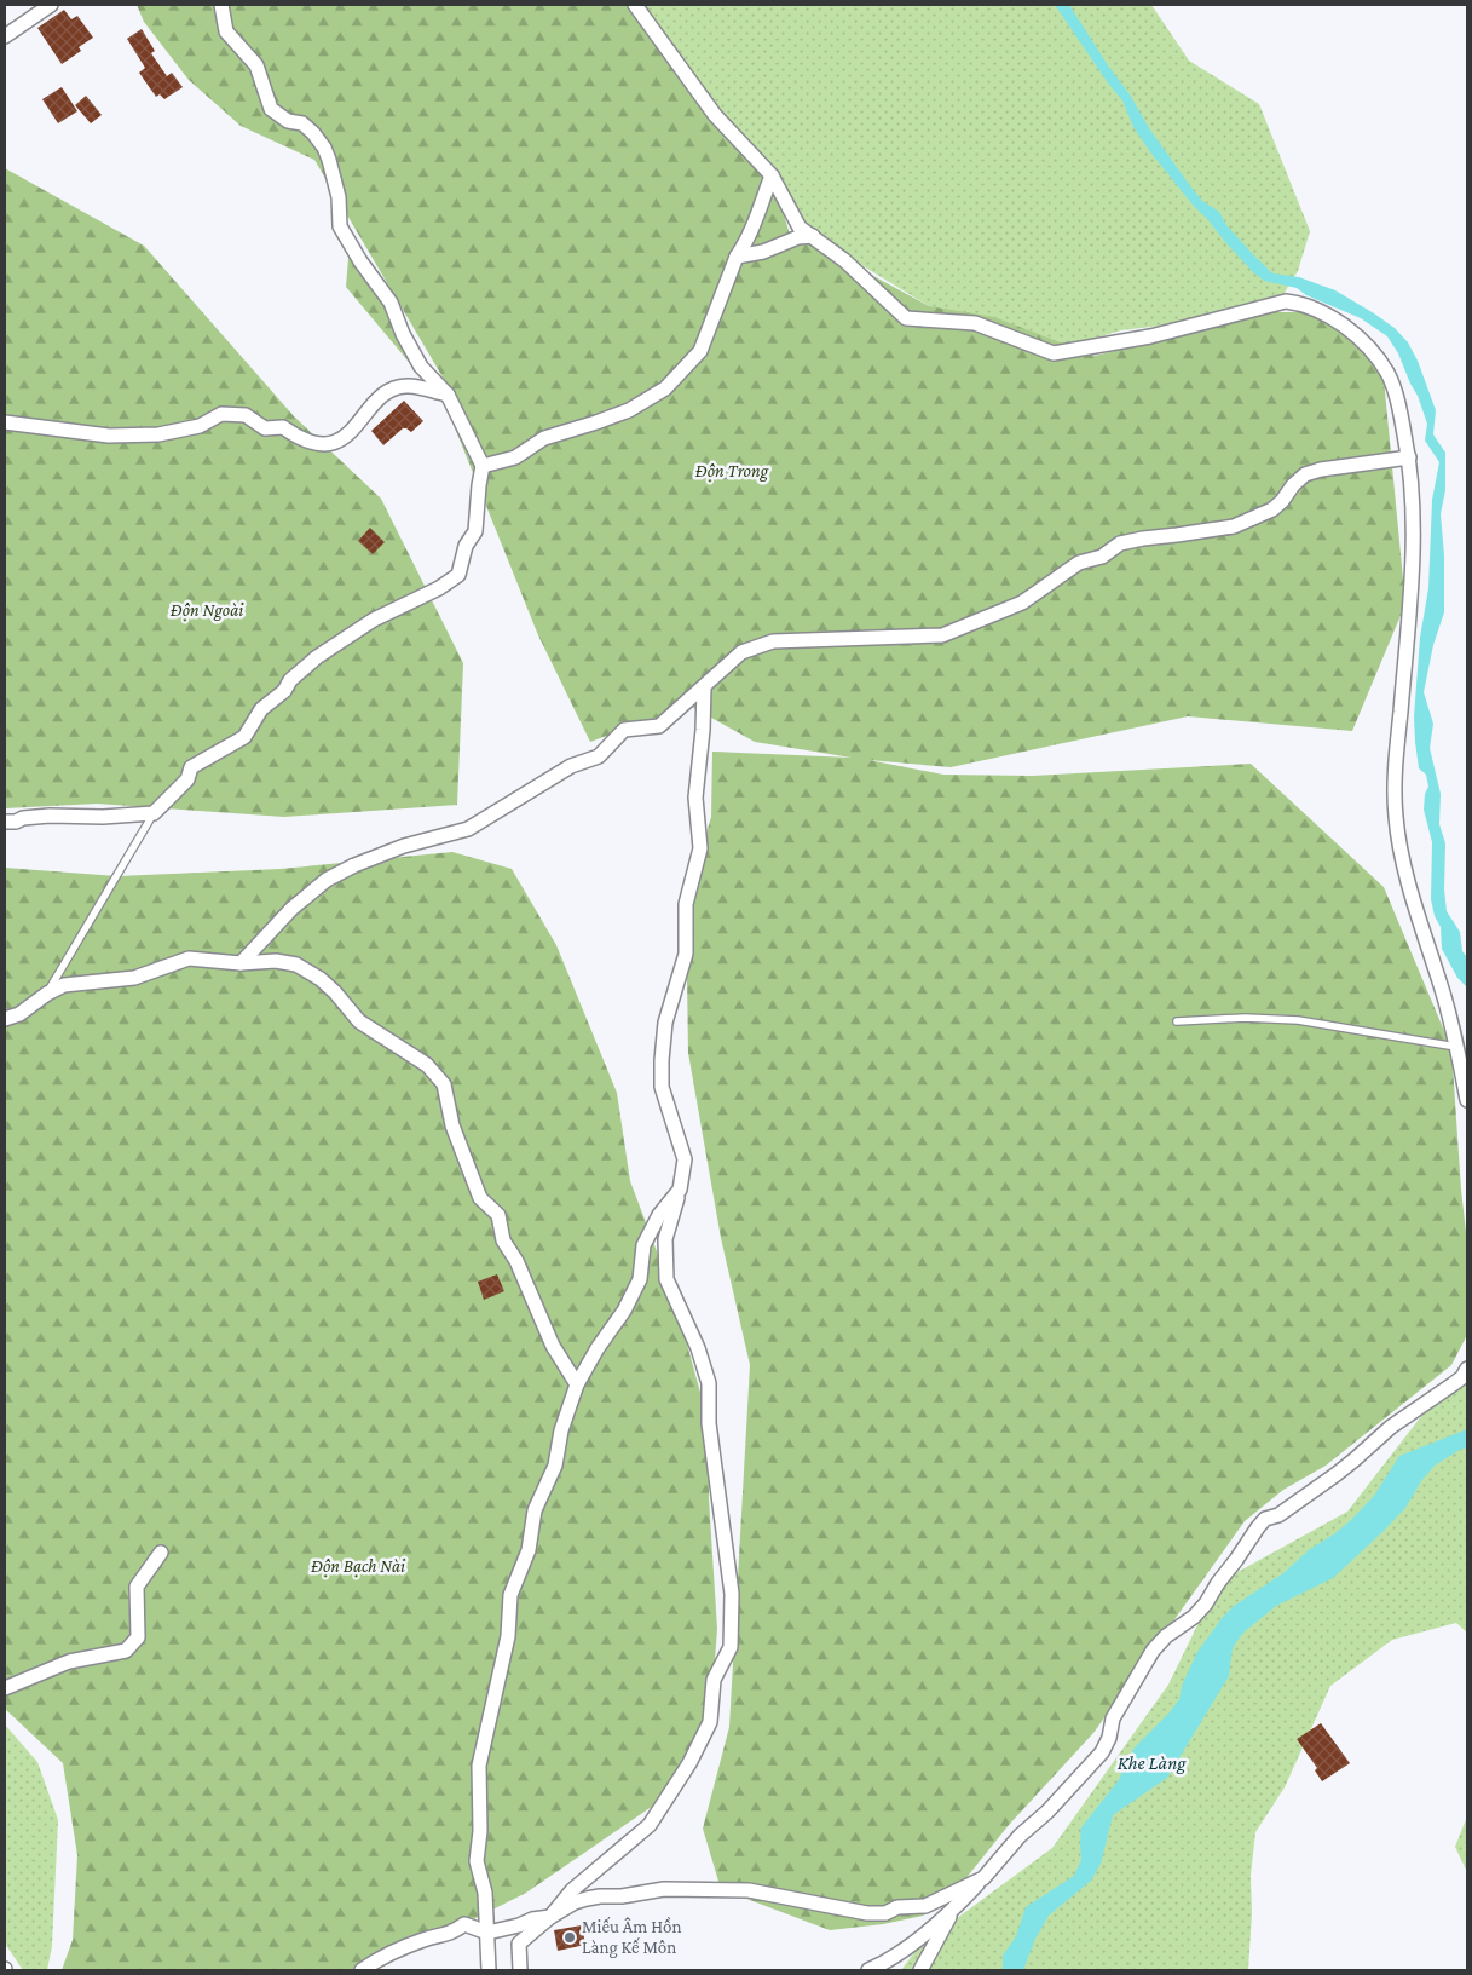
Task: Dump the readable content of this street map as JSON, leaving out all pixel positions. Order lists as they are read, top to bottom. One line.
{"water":["Khe Làng"],"parks":["Độn Trong","Độn Ngoài","Độn Bạch Nài"],"places":["Miếu Âm Hồn Làng Kế Môn"]}
